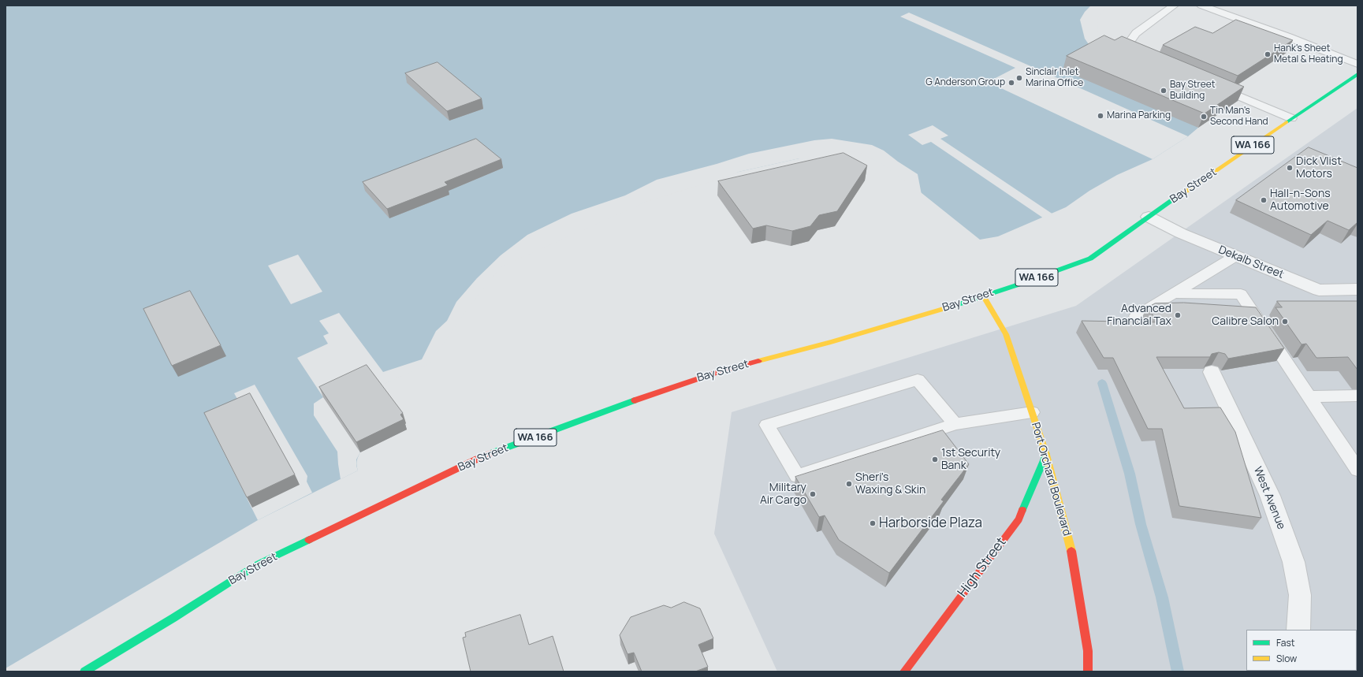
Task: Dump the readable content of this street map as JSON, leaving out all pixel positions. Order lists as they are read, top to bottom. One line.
{"streets":{"main road":["WA 166","Bay Street","Port Orchard Boulevard","High Street"],"street":["Dekalb Street","West Avenue"]},"crossings":[["Bay Street","Dekalb Street"],["Bay Street","Port Orchard Boulevard"],["Port Orchard Boulevard","High Street"]],"places":["Hank's Sheet Metal & Heating","Sinclair Inlet Marina Office","G Anderson Group","Bay Street Building","Marina Parking","Tin Man's Second Hand","Dick Vlist Motors","Hall-n-Sons Automotive","Advanced Financial Tax","Calibre Salon","1st Security Bank","Sheri's Waxing & Skin","Military Air Cargo","Harborside Plaza"],"legend":["Fast","Slow"]}
